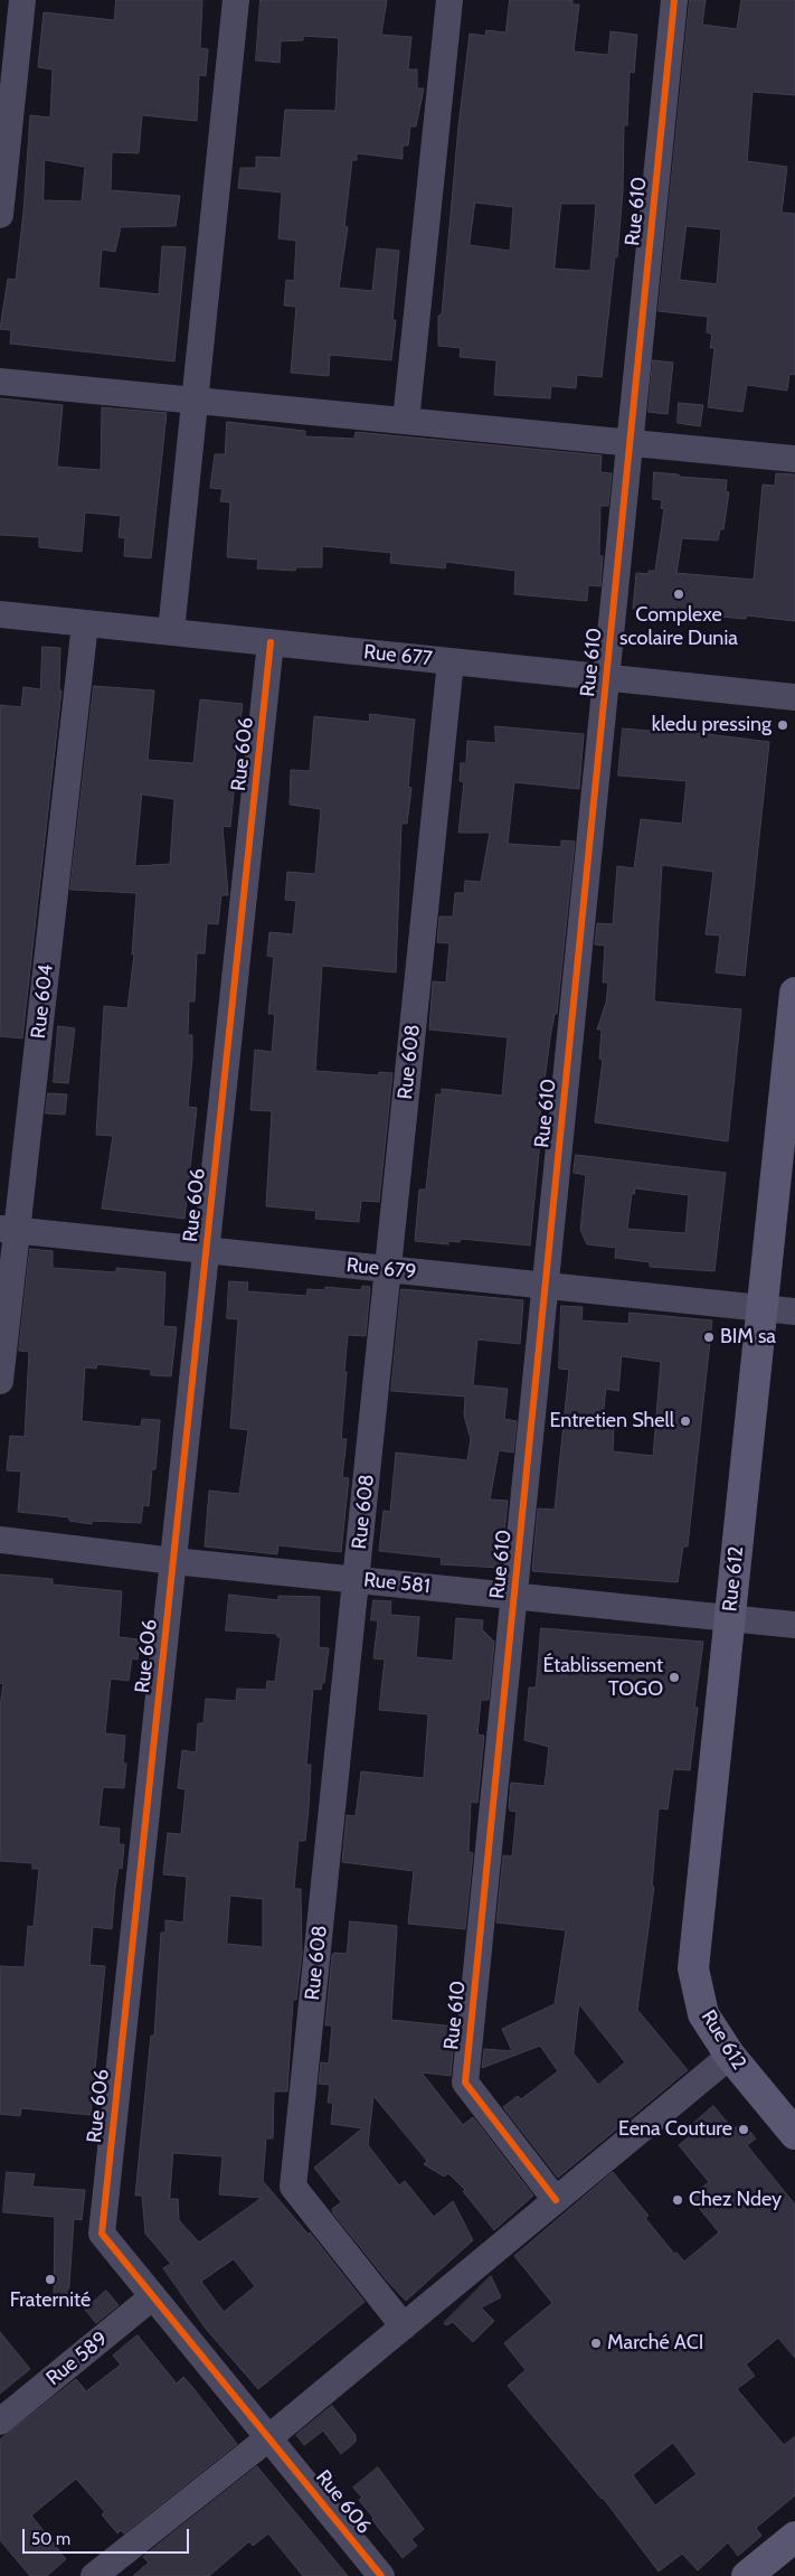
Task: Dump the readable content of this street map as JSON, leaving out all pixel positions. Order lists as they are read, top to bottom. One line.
{"streets":{"street":["Rue 610","Rue 677","Rue 606","Rue 604","Rue 608","Rue 679","Rue 612","Rue 581","Rue 589"]},"crossings":[["Rue 610","Rue 677"],["Rue 610","Rue 679"],["Rue 610","Rue 581"],["Rue 677","Rue 606"],["Rue 677","Rue 604"],["Rue 677","Rue 608"],["Rue 606","Rue 679"],["Rue 606","Rue 581"],["Rue 606","Rue 589"],["Rue 604","Rue 679"],["Rue 608","Rue 679"],["Rue 608","Rue 581"],["Rue 679","Rue 612"],["Rue 612","Rue 581"]],"places":["Complexe scolaire Dunia","kledu pressing","BIM sa","Entretien Shell","Établissement TOGO","Eena Couture","Chez Ndey","Fraternité","Marché ACI"],"scale_bar":"50 m"}
